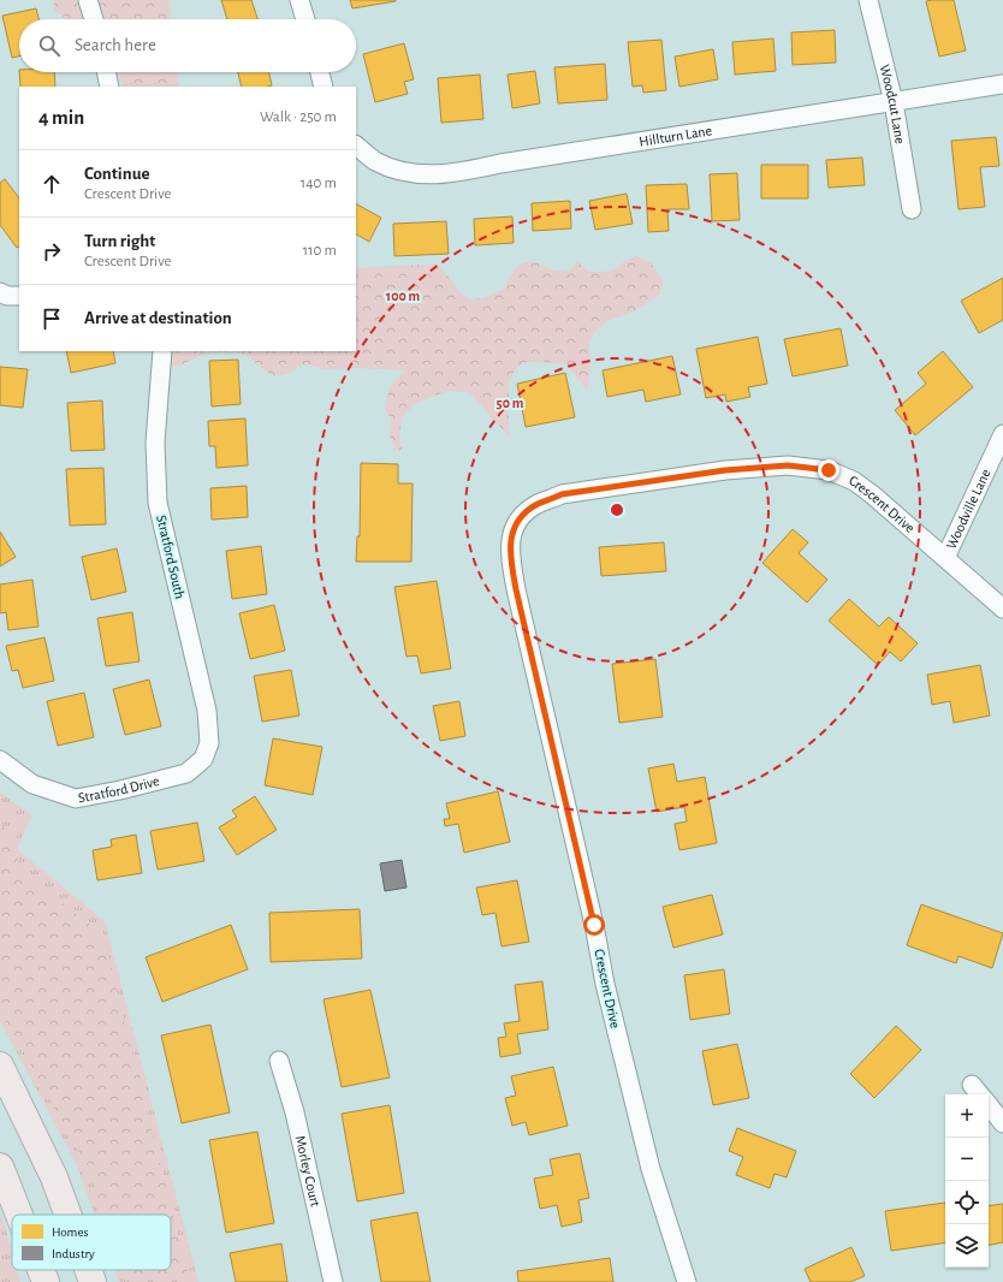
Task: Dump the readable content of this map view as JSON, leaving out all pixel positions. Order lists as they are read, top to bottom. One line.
{"streets":{"street":["Woodcut Lane","Hillturn Lane","Crescent Drive","Woodville Lane","Stratford South","Stratford Drive","Morley Court"]},"crossings":[["Woodcut Lane","Hillturn Lane"],["Crescent Drive","Woodville Lane"],["Stratford South","Stratford Drive"]],"legend":["Homes","Industry"],"page":{"search":"Search here","heading":["4 min","Walk · 250 m"],"list":[["Continue","Crescent Drive","140 m"],["Turn right","Crescent Drive","110 m"],"Arrive at destination"],"map_buttons":["+","−"]},"rings":["100 m","50 m"]}
